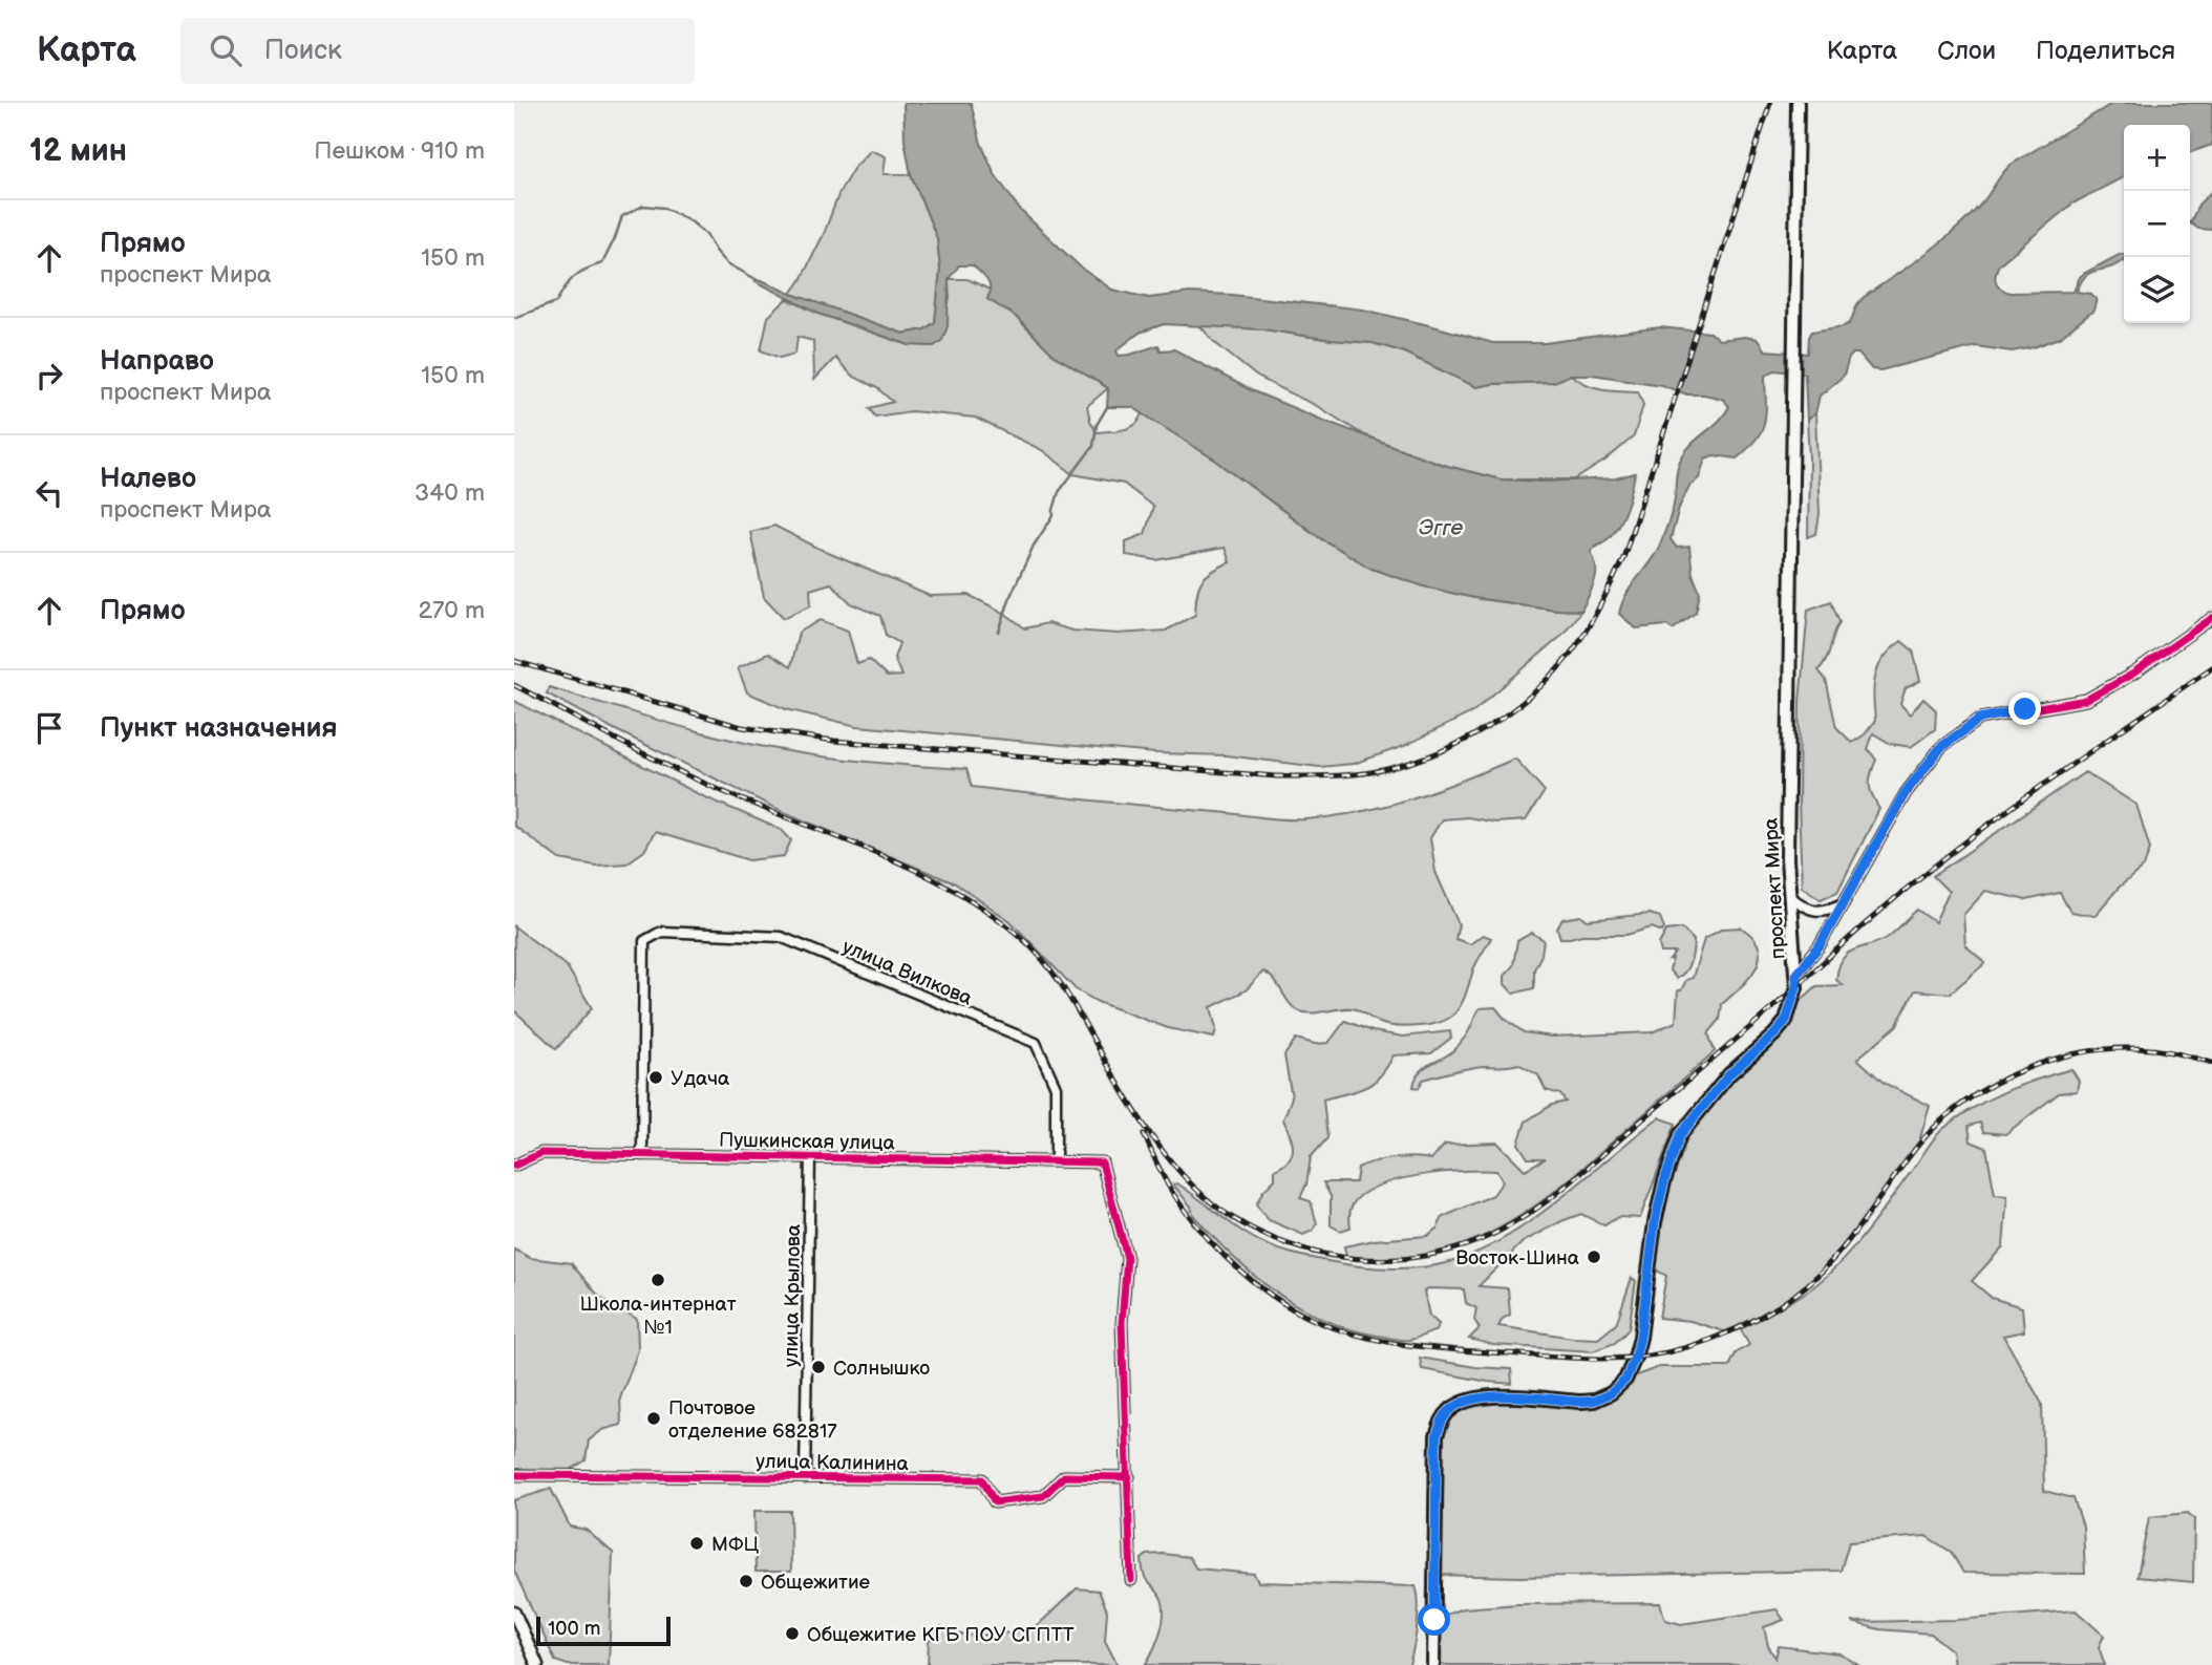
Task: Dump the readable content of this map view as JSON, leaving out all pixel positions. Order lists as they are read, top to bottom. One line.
{"streets":{"main road":["проспект Мира"],"street":["улица Вилкова","Пушкинская улица","улица Крылова","улица Калинина"]},"crossings":[["улица Вилкова","Пушкинская улица"],["Пушкинская улица","улица Крылова"],["Пушкинская улица","улица Калинина"],["улица Крылова","улица Калинина"]],"water":["Эгге"],"places":["Удача","Восток-Шина","Школа-интернат №1","Солнышко","Почтовое отделение 682817","МФЦ","Общежитие","Общежитие КГБ ПОУ СГПТТ"],"scale_bar":"100 m","page":{"header":"Карта","search":"Поиск","nav":["Карта","Слои","Поделиться"],"heading":["12 мин","Пешком · 910 m"],"map_buttons":["+","−"],"list":[["Прямо","проспект Мира","150 m"],["Направо","проспект Мира","150 m"],["Налево","проспект Мира","340 m"],["Прямо","270 m"],"Пункт назначения"],"scale":"100 m"}}
